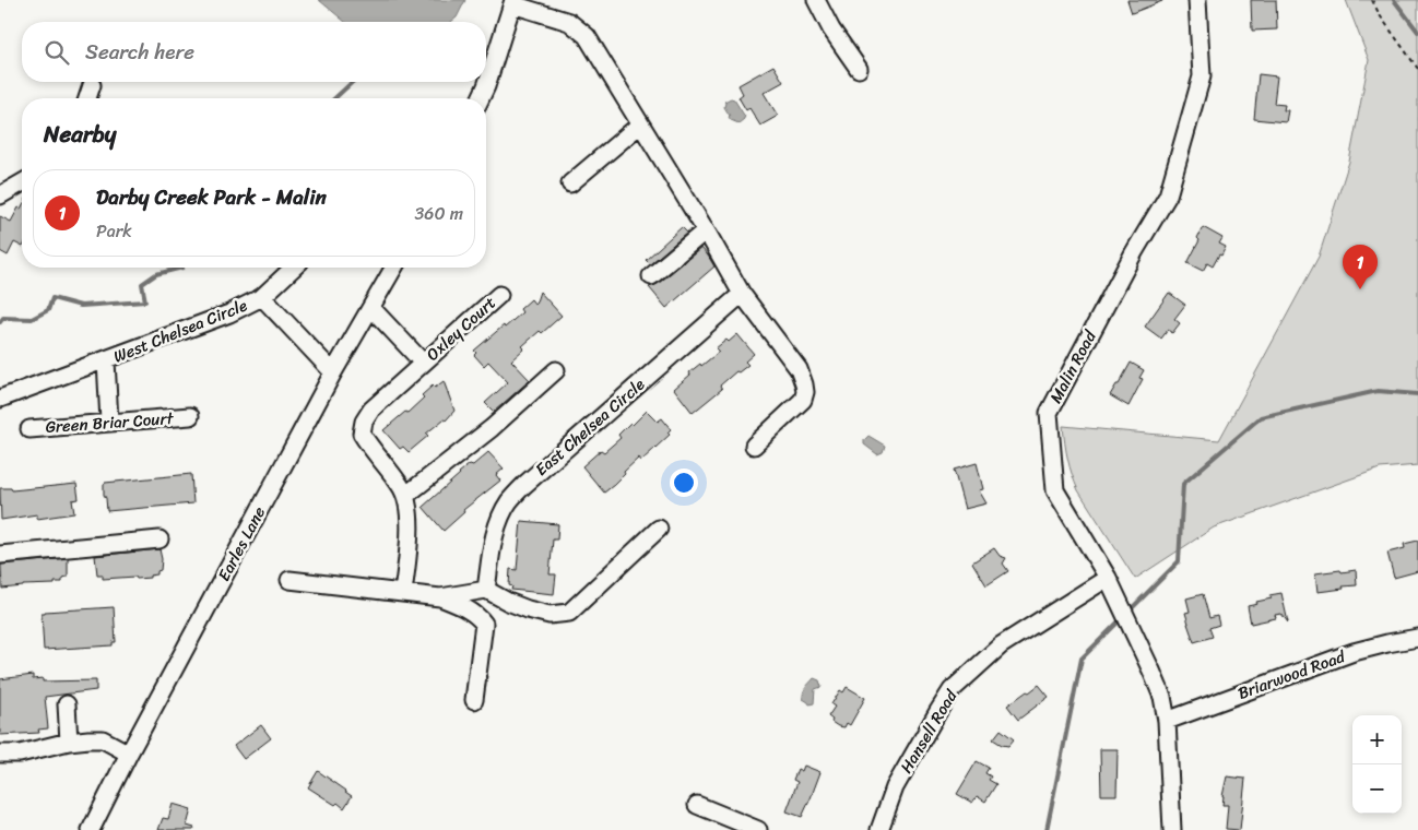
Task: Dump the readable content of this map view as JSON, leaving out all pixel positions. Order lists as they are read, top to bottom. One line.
{"streets":{"street":["Oxley Court","West Chelsea Circle","Malin Road","Green Briar Court","East Chelsea Circle","Earles Lane","Briarwood Road","Hansell Road"]},"crossings":[["West Chelsea Circle","Earles Lane"],["Malin Road","Briarwood Road"],["Malin Road","Hansell Road"]],"page":{"search":"Search here","heading":"Nearby","list":[{"mark":"1","name":"Darby Creek Park - Malin","note":"Park","value":"360 m"}],"pins":"1","map_buttons":["+","−"]}}
